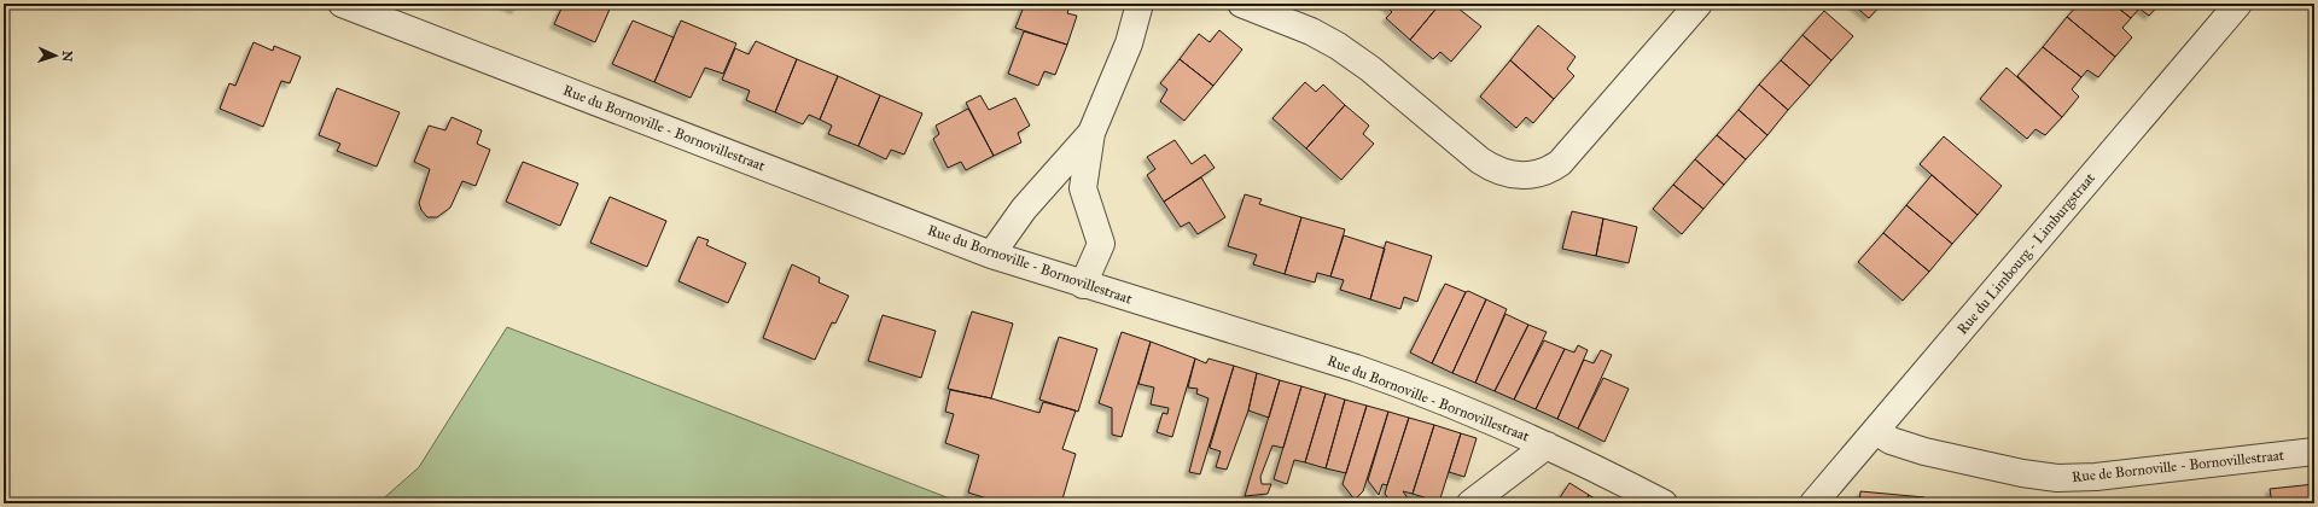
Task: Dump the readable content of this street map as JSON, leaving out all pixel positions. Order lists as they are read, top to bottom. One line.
{"streets":{"street":["Rue du Bornoville - Bornovillestraat","Rue du Limbourg - Limburgstraat","Rue de Bornoville - Bornovillestraat"]},"crossings":[["Rue du Limbourg - Limburgstraat","Rue de Bornoville - Bornovillestraat"]],"north":"right"}
